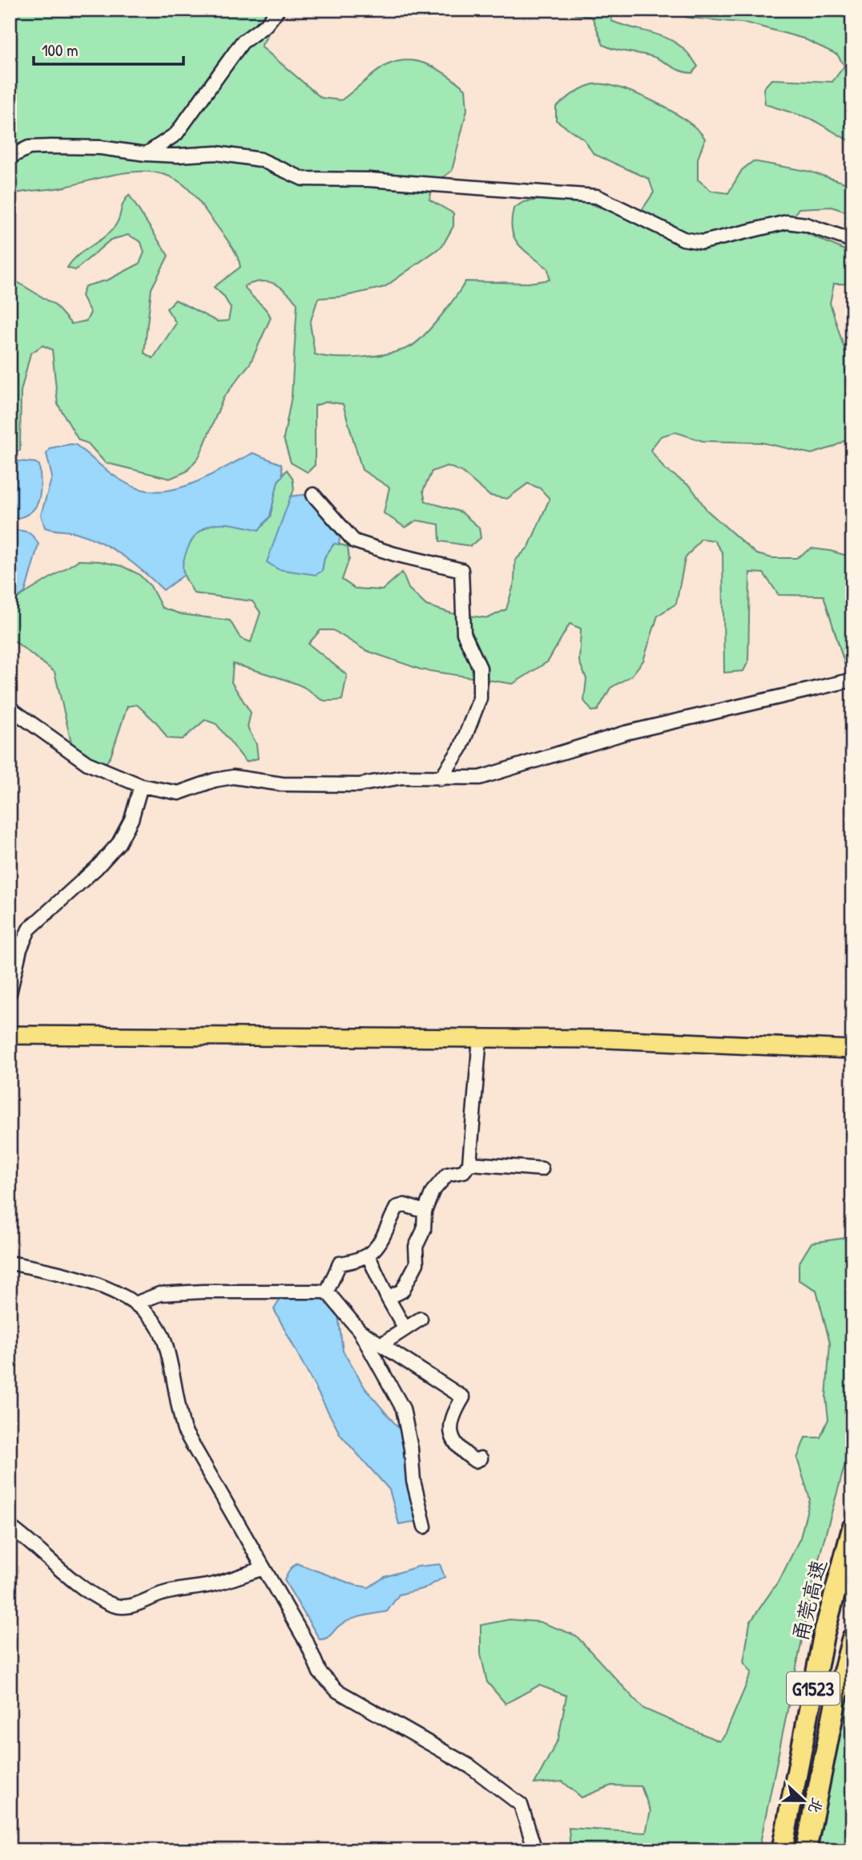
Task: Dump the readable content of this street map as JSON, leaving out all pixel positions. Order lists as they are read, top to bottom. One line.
{"streets":{"highway":["甬莞高速","G1523"]},"scale_bar":"100 m","north":"right"}
